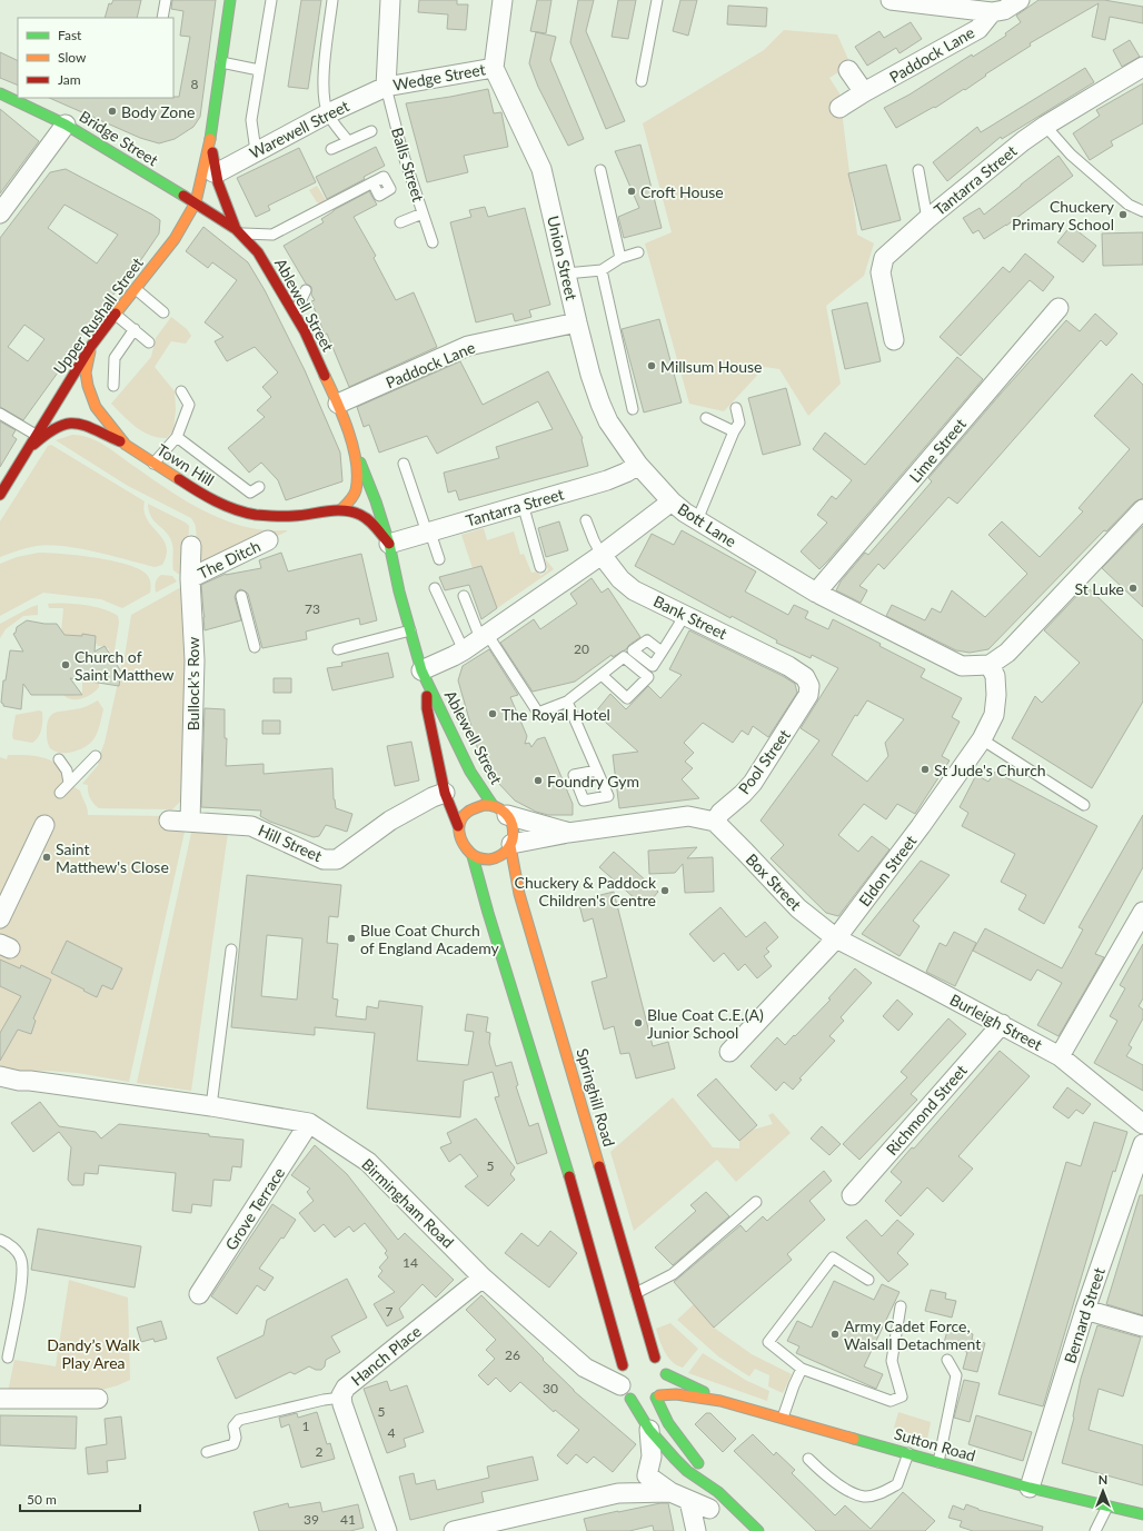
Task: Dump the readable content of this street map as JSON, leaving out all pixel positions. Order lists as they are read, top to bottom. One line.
{"streets":{"street":["Paddock Lane","Wedge Street","Warewell Street","Bridge Street","Tantarra Street","Union Street","Ablewell Street","Upper Rushall Street","Lime Street","Town Hill","Bott Lane","The Ditch","Bank Street","Bullock's Row","Pool Street","Hill Street","Eldon Street","Box Street","Burleigh Street","Springhill Road","Richmond Street","Birmingham Road","Grove Terrace","Bernard Street","Hanch Place","Sutton Road"],"lane":["Balls Street"]},"crossings":[["Paddock Lane","Union Street"],["Paddock Lane","Ablewell Street"],["Wedge Street","Warewell Street"],["Wedge Street","Balls Street"],["Wedge Street","Union Street"],["Warewell Street","Balls Street"],["Bridge Street","Ablewell Street"],["Bridge Street","Upper Rushall Street"],["Tantarra Street","Union Street"],["Tantarra Street","Ablewell Street"],["Union Street","Bott Lane"],["Ablewell Street","Upper Rushall Street"],["Ablewell Street","Town Hill"],["Ablewell Street","Bott Lane"],["Ablewell Street","Hill Street"],["Ablewell Street","Springhill Road"],["Upper Rushall Street","Town Hill"],["Lime Street","Bott Lane"],["Bott Lane","Bank Street"],["Bott Lane","Eldon Street"],["The Ditch","Bullock's Row"],["Bank Street","Pool Street"],["Bullock's Row","Hill Street"],["Pool Street","Box Street"],["Eldon Street","Box Street"],["Eldon Street","Burleigh Street"],["Box Street","Burleigh Street"],["Burleigh Street","Richmond Street"],["Springhill Road","Sutton Road"],["Birmingham Road","Grove Terrace"],["Birmingham Road","Hanch Place"],["Birmingham Road","Sutton Road"],["Bernard Street","Sutton Road"]],"parks":["Dandy’s Walk Play Area"],"places":["Body Zone","Croft House","Chuckery Primary School","Millsum House","St Luke","Church of Saint Matthew","The Royal Hotel","St Jude's Church","Foundry Gym","Saint Matthew's Close","Chuckery & Paddock Children's Centre","Blue Coat Church of England Academy","Blue Coat C.E.(A) Junior School","Army Cadet Force, Walsall Detachment"],"house_numbers":["8","73","20","5","14","7","26","30","5","1","4","2","39","41"],"legend":["Fast","Slow","Jam"],"scale_bar":"50 m","north":"top"}
